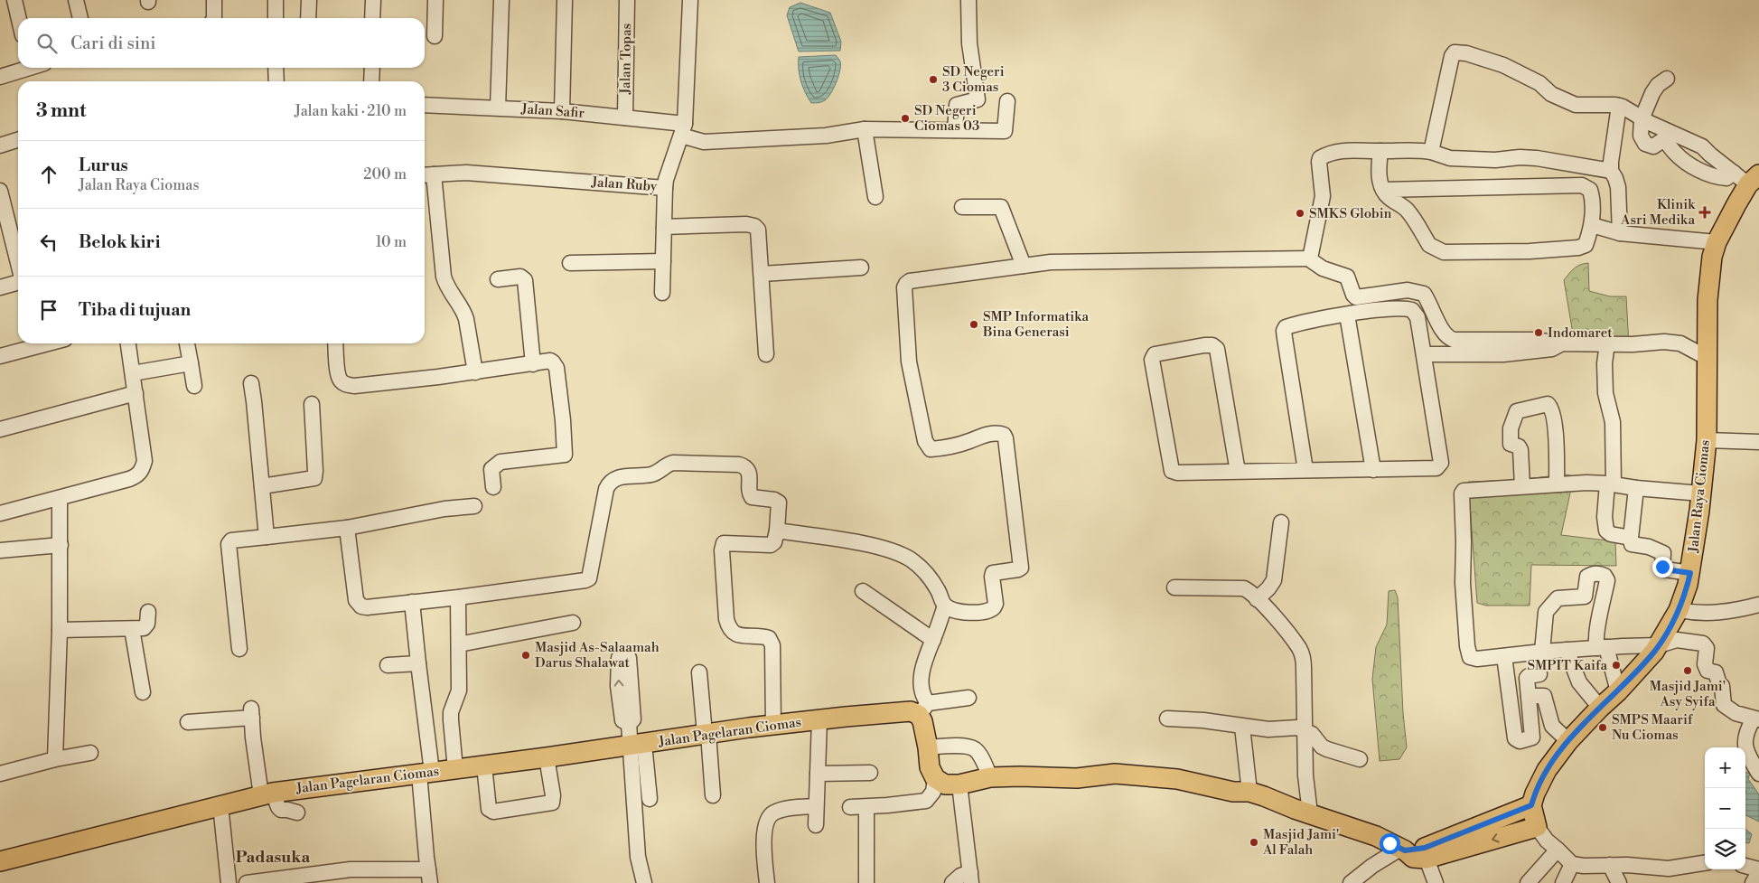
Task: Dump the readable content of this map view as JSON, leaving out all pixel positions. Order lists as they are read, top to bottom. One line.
{"streets":{"main road":["Jalan Raya Ciomas","Jalan Pagelaran Ciomas"],"street":["Jalan Topas","Jalan Safir","Jalan Ruby"]},"crossings":[["Jalan Topas","Jalan Safir"],["Jalan Safir","Jalan Ruby"]],"districts":["Padasuka"],"places":{"other":["SD Negeri 3 Ciomas","SD Negeri Ciomas 03","SMKS Globin","SMP Informatika Bina Generasi","Indomaret","Masjid As-Salaamah Darus Shalawat","SMPIT Kaifa","Masjid Jami' Asy Syifa","SMPS Maarif Nu Ciomas","Masjid Jami' Al Falah"],"health":["Klinik Asri Medika"]},"page":{"search":"Cari di sini","heading":["3 mnt","Jalan kaki · 210 m"],"list":[["Lurus","Jalan Raya Ciomas","200 m"],["Belok kiri","10 m"],"Tiba di tujuan"],"map_buttons":["+","−"]}}
